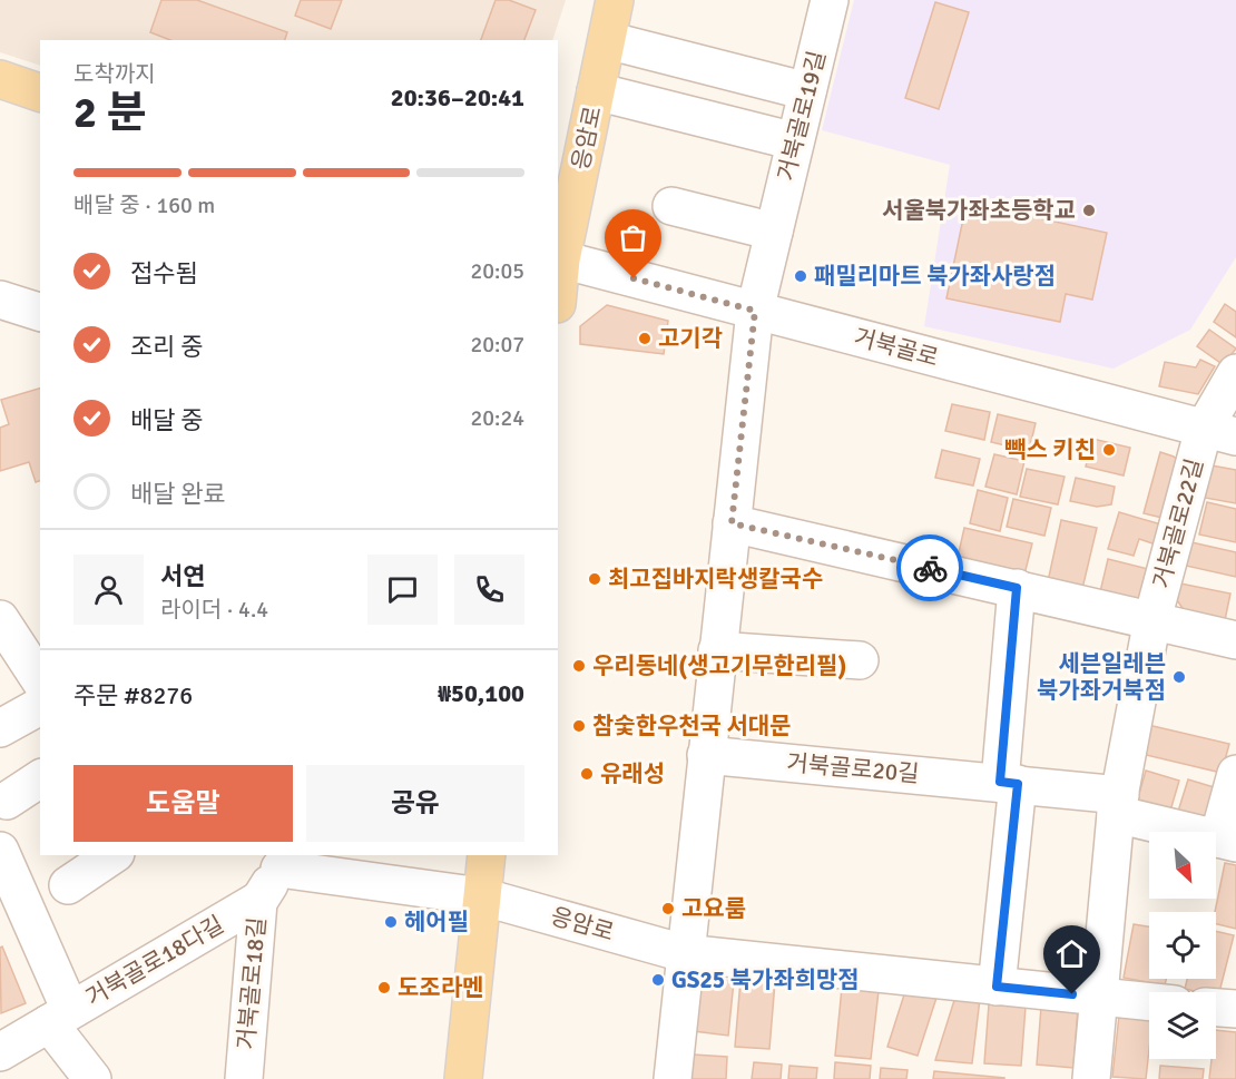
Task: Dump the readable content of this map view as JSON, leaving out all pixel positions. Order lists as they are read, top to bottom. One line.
{"streets":{"main road":["응암로"],"street":["거북골로19길","거북골로","거북골로22길","거북골로20길","거북골로18다길","거북골로18길"]},"crossings":[["거북골로19길","응암로"],["거북골로19길","거북골로"],["응암로","거북골로"],["응암로","거북골로18길"],["거북골로","거북골로22길"],["거북골로22길","거북골로20길"],["거북골로18다길","거북골로18길"]],"places":["서울북가좌초등학교","패밀리마트 북가좌사랑점","고기각","빽스 키친","최고집바지락생칼국수","우리동네(생고기무한리필)","세븐일레븐 북가좌거북점","참숯한우천국 서대문","유래성","고요룸","헤어필","GS25 북가좌희망점","도조라멘"],"north":"bottom right","page":{"heading":["2 분","도착까지","20:36–20:41"],"panel":["서연","라이더 · 4.4","주문 #8276","₩50,100"],"bar":"배달 중 · 160 m","list":[["접수됨","20:05"],["조리 중","20:07"],["배달 중","20:24"],"배달 완료"],"buttons":["도움말","공유"]}}
